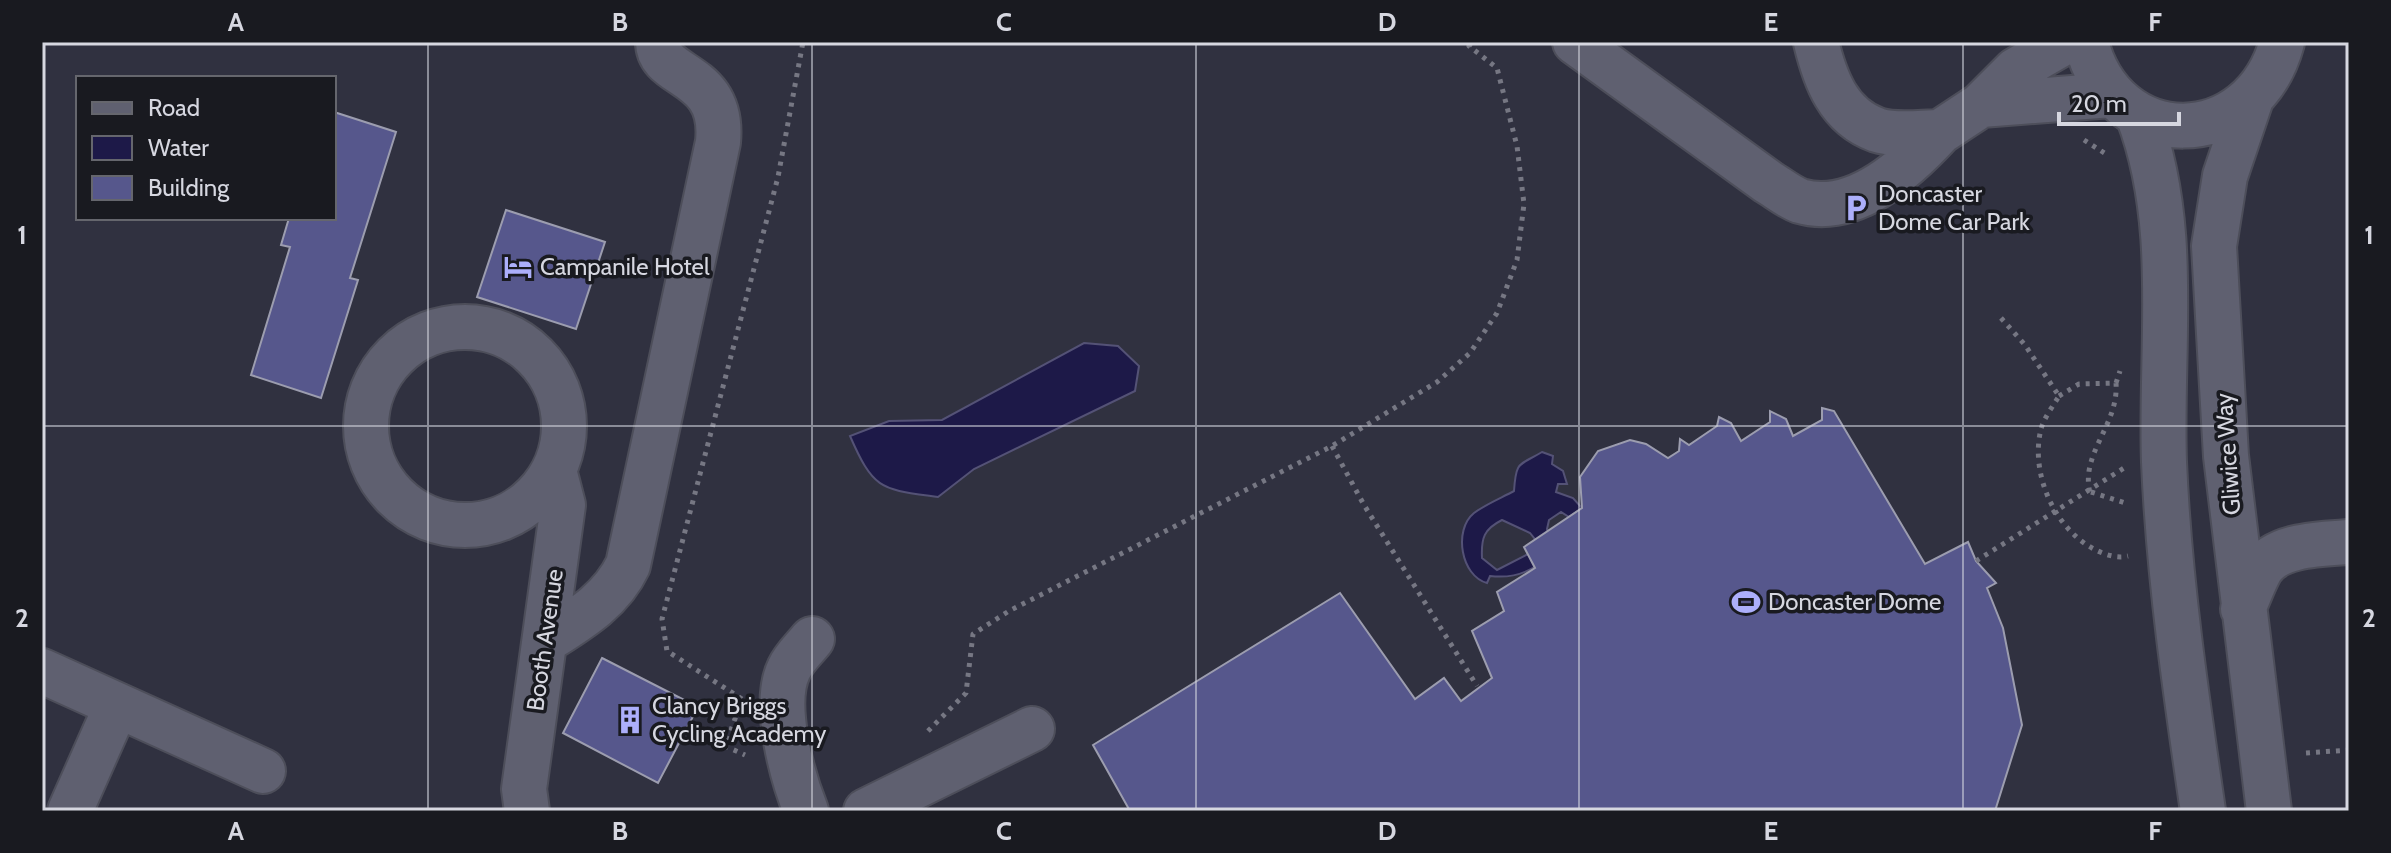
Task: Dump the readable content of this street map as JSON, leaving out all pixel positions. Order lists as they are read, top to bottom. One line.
{"streets":{"street":["Gliwice Way","Booth Avenue"]},"places":{"parking":["Doncaster Dome Car Park"],"hotel":["Campanile Hotel"],"sports":["Doncaster Dome"],"building":["Clancy Briggs Cycling Academy"]},"legend":["Road","Water","Building"],"scale_bar":"20 m","grid":{"columns":["A","B","C","D","E","F"],"rows":["1","2"]}}
